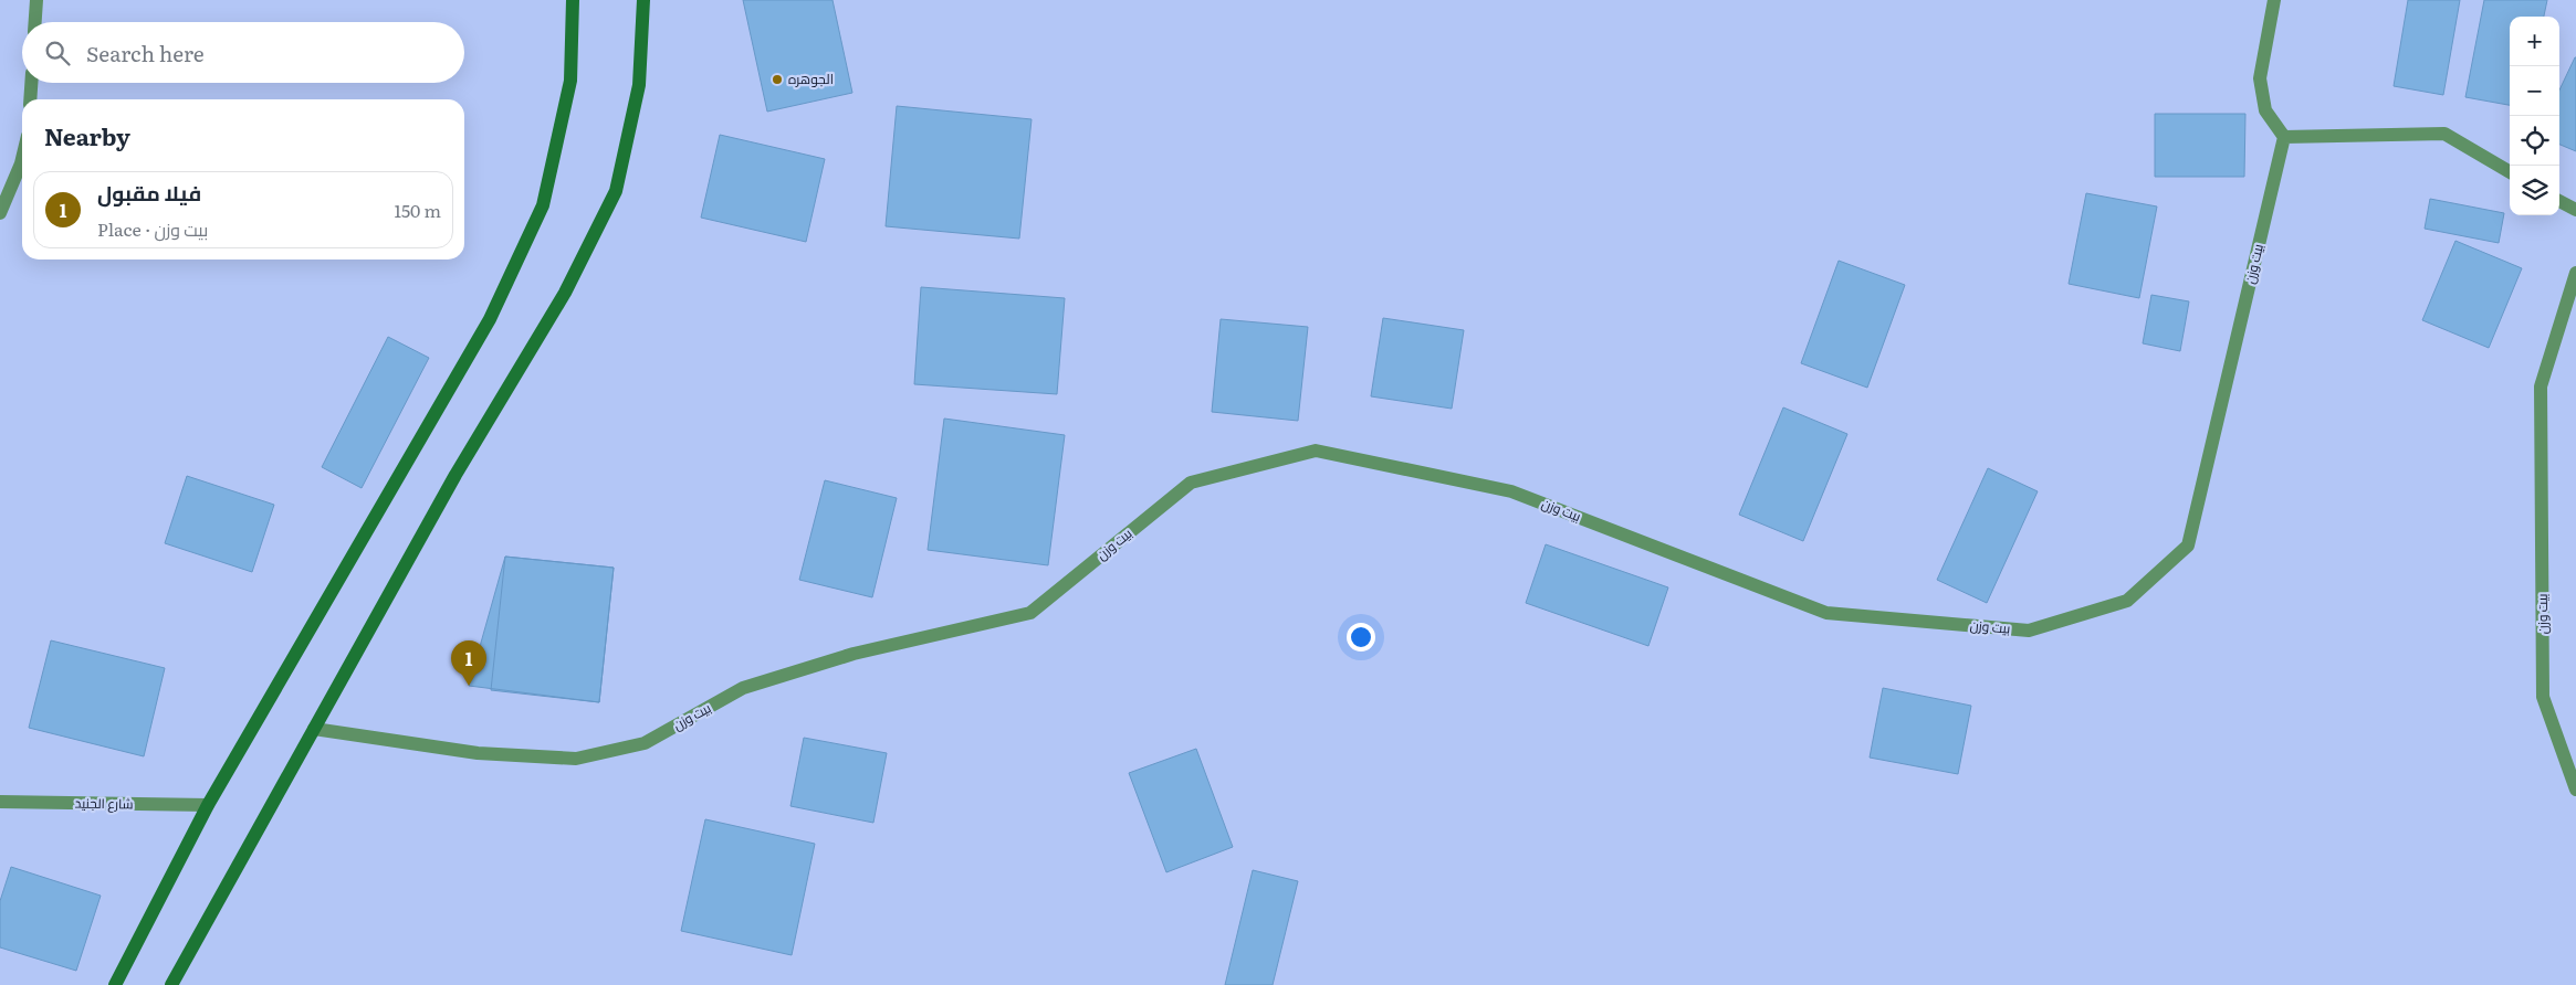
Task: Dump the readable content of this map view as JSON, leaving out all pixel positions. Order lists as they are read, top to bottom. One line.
{"streets":{"street":["بيت وزن","شارع الجنيد"]},"places":["الجوهره"],"page":{"map_buttons":["+","−"],"search":"Search here","heading":"Nearby","list":[{"mark":"1","name":"فيلا مقبول","note":"Place · بيت وزن","value":"150 m"}],"pins":"1"}}
